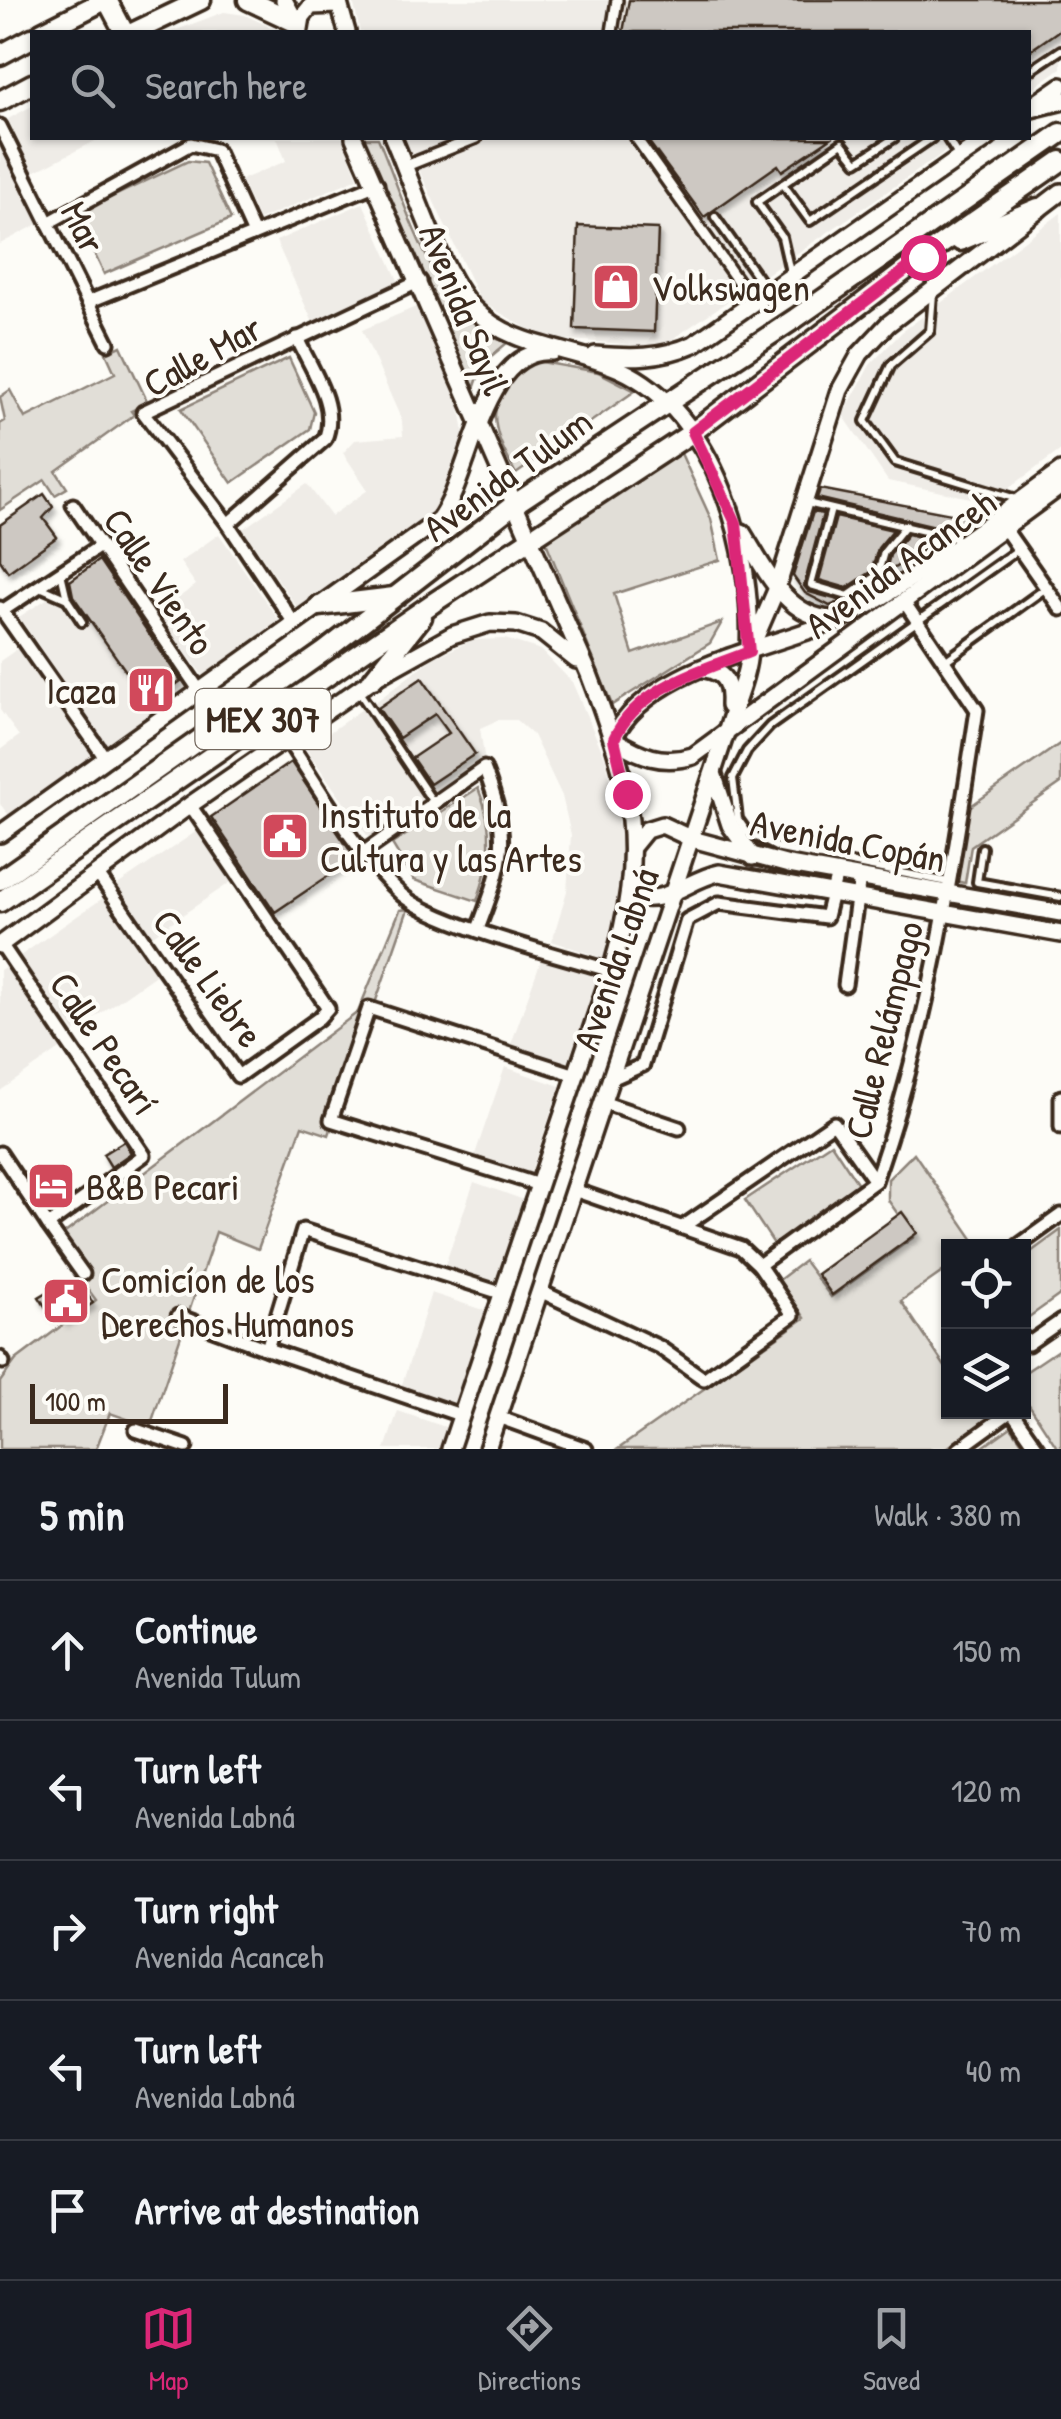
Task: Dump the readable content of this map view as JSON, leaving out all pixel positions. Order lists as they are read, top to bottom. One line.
{"streets":{"main road":["Avenida Tulum","MEX 307"],"street":["Mar","Avenida Sayil","Calle Mar","Avenida Acanceh","Calle Viento","Avenida Copán","Avenida Labná","Calle Liebre","Calle Relámpago","Calle Pecarí"]},"crossings":[["Mar","Calle Mar"],["Avenida Sayil","Calle Mar"],["Avenida Sayil","Avenida Tulum"],["Avenida Sayil","Avenida Labná"],["Calle Mar","Avenida Tulum"],["Avenida Tulum","Calle Viento"],["Avenida Tulum","Avenida Labná"],["Avenida Acanceh","Avenida Labná"],["Avenida Acanceh","Calle Relámpago"],["Avenida Copán","Avenida Labná"],["Avenida Copán","Calle Relámpago"]],"places":{"shop":["Volkswagen"],"restaurant":["Icaza"],"public building":["Instituto de la Cultura y las Artes","Comicíon de los Derechos Humanos"],"hotel":["B&B Pecari"]},"scale_bar":"100 m","page":{"search":"Search here","scale":"100 m","heading":["5 min","Walk · 380 m"],"list":[["Continue","Avenida Tulum","150 m"],["Turn left","Avenida Labná","120 m"],["Turn right","Avenida Acanceh","70 m"],["Turn left","Avenida Labná","40 m"],"Arrive at destination"],"nav":["Map","Directions","Saved"]}}
